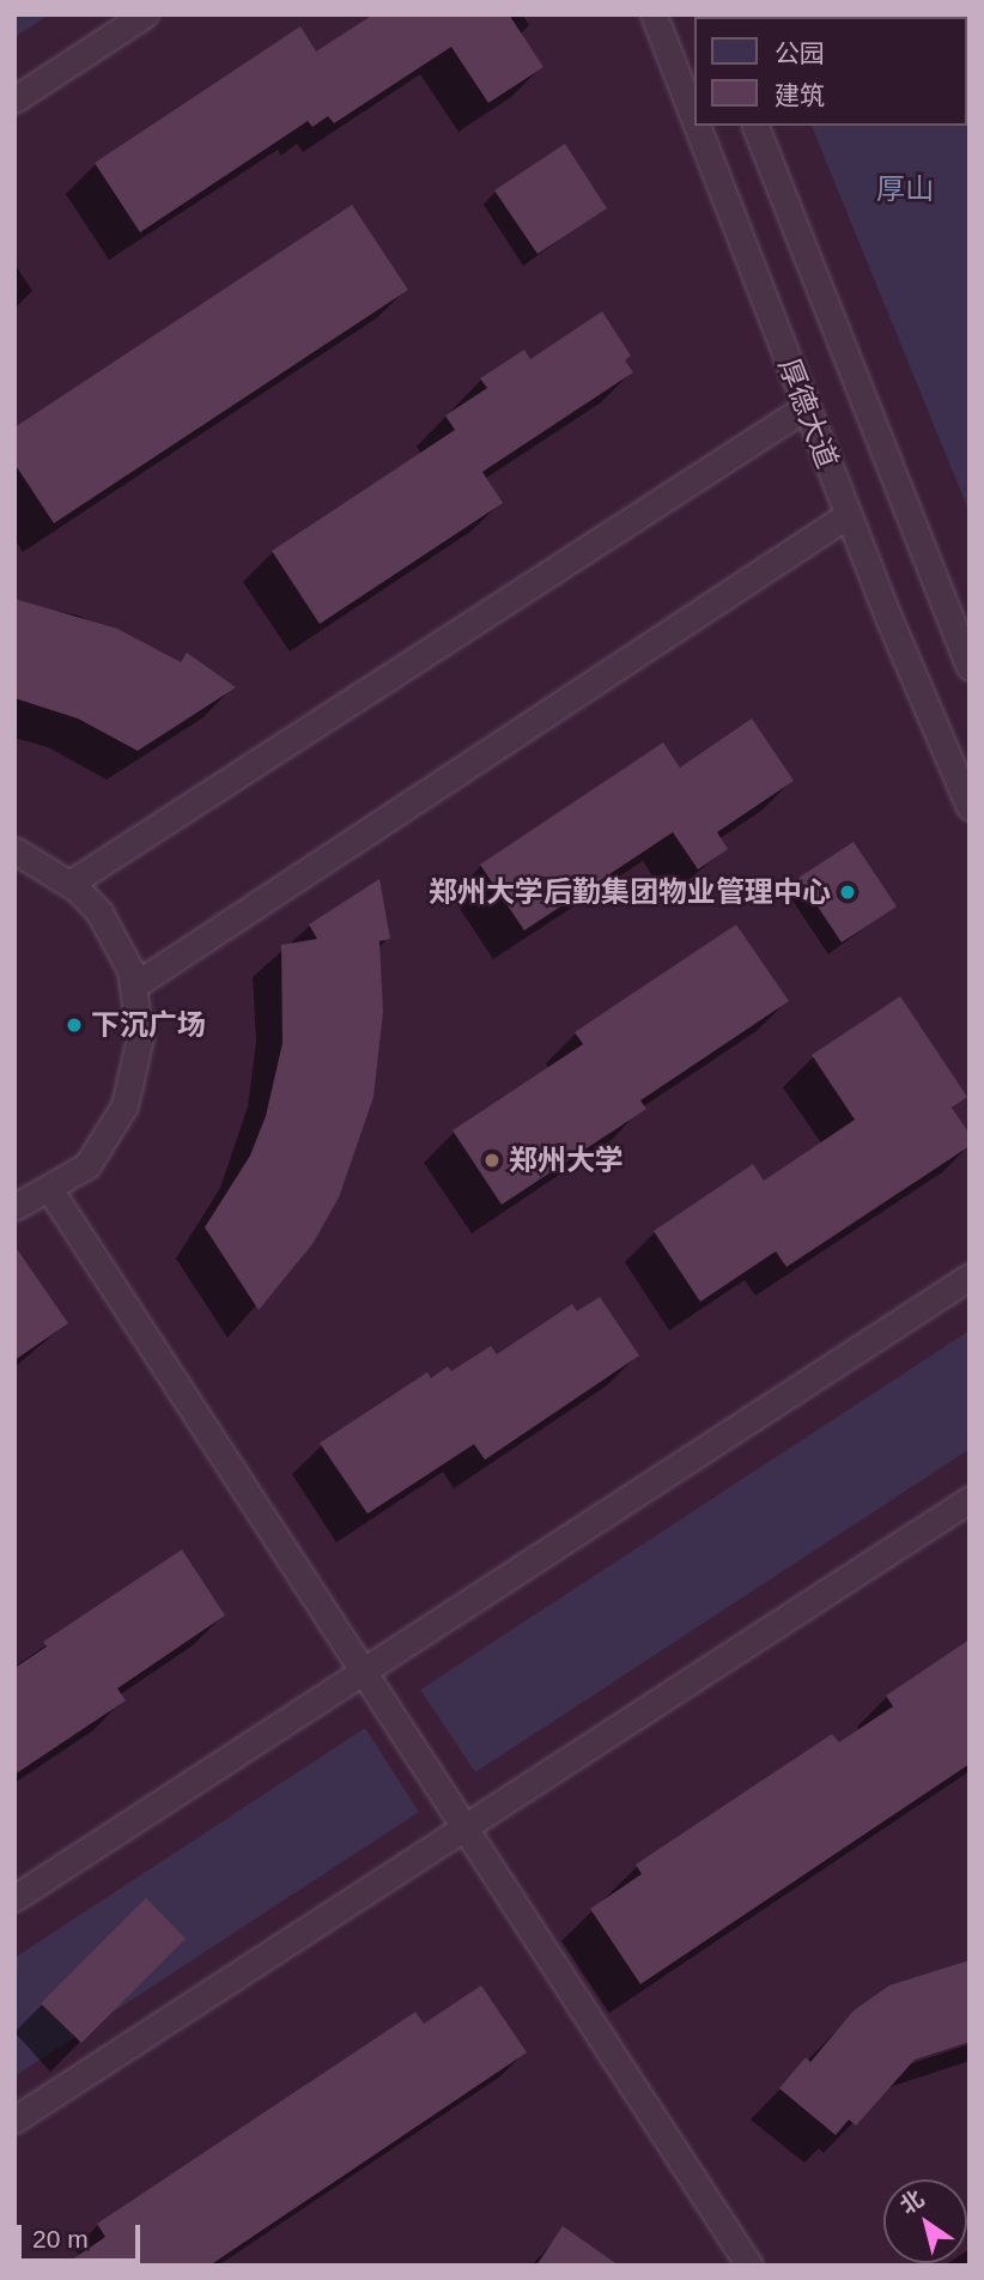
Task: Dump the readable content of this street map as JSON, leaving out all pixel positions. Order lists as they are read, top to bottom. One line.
{"streets":{"lane":["厚德大道"]},"parks":["厚山"],"places":["郑州大学后勤集团物业管理中心","下沉广场","郑州大学"],"legend":["公园","建筑"],"scale_bar":"20 m","north":"top left"}
